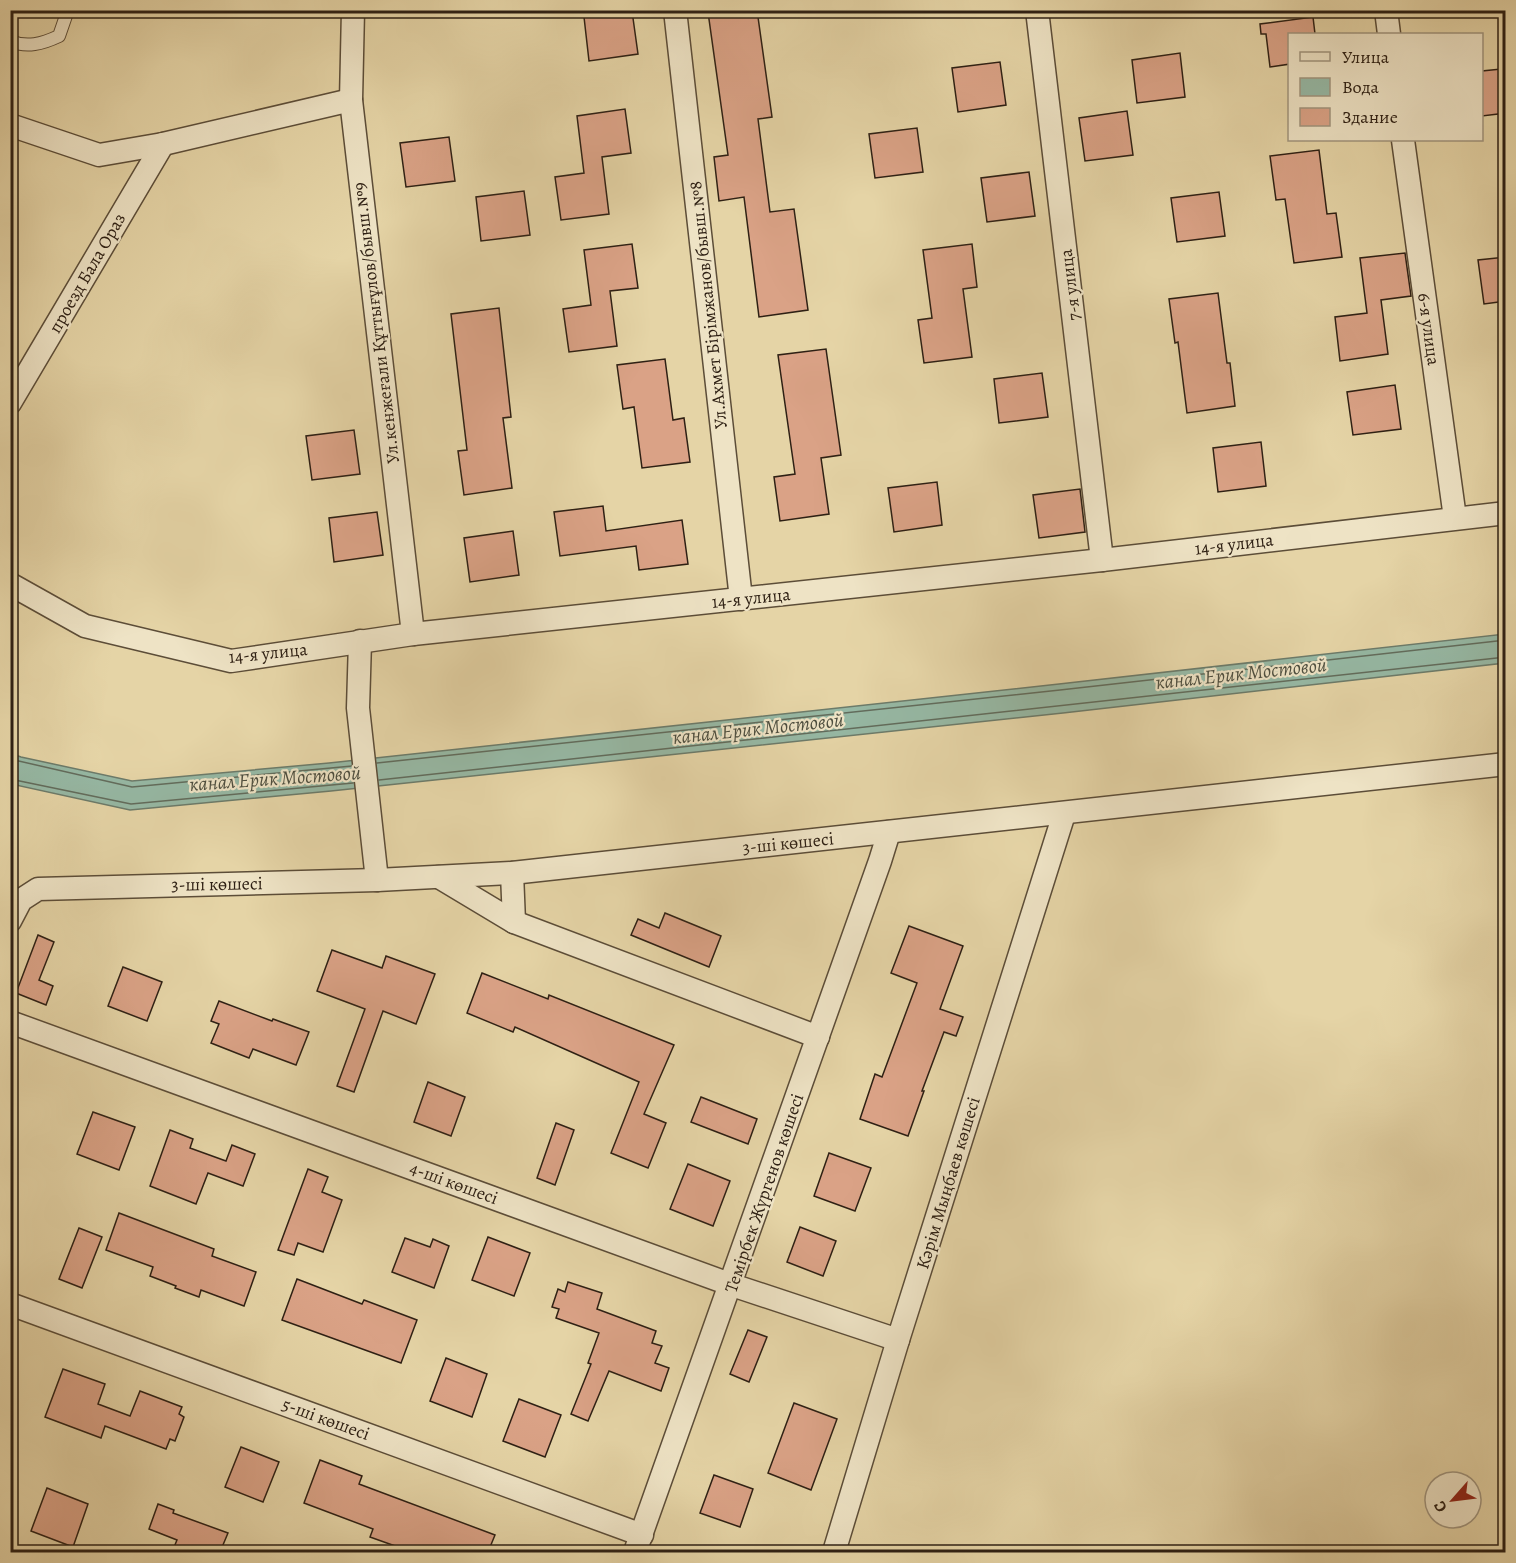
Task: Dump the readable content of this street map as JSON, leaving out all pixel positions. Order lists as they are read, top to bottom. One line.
{"streets":{"street":["проезд Бала Ораз","7-я улица","Ул.Ахмет Бірімжанов/бывш.№8","Ул.кенжеғали Құттығұлов/бывш.№9","6-я улица","14-я улица","3-ші көшесі","4-ші көшесі","Кәрім Мыңбаев көшесі","Темірбек Жүргенов көшесі","5-ші көшесі"]},"crossings":[["7-я улица","14-я улица"],["Ул.Ахмет Бірімжанов/бывш.№8","14-я улица"],["Ул.кенжеғали Құттығұлов/бывш.№9","14-я улица"],["6-я улица","14-я улица"],["3-ші көшесі","Кәрім Мыңбаев көшесі"],["3-ші көшесі","Темірбек Жүргенов көшесі"],["4-ші көшесі","Кәрім Мыңбаев көшесі"],["4-ші көшесі","Темірбек Жүргенов көшесі"],["Темірбек Жүргенов көшесі","5-ші көшесі"]],"water":["канал Ерик Мостовой"],"legend":["Улица","Вода","Здание"],"north":"bottom left"}
